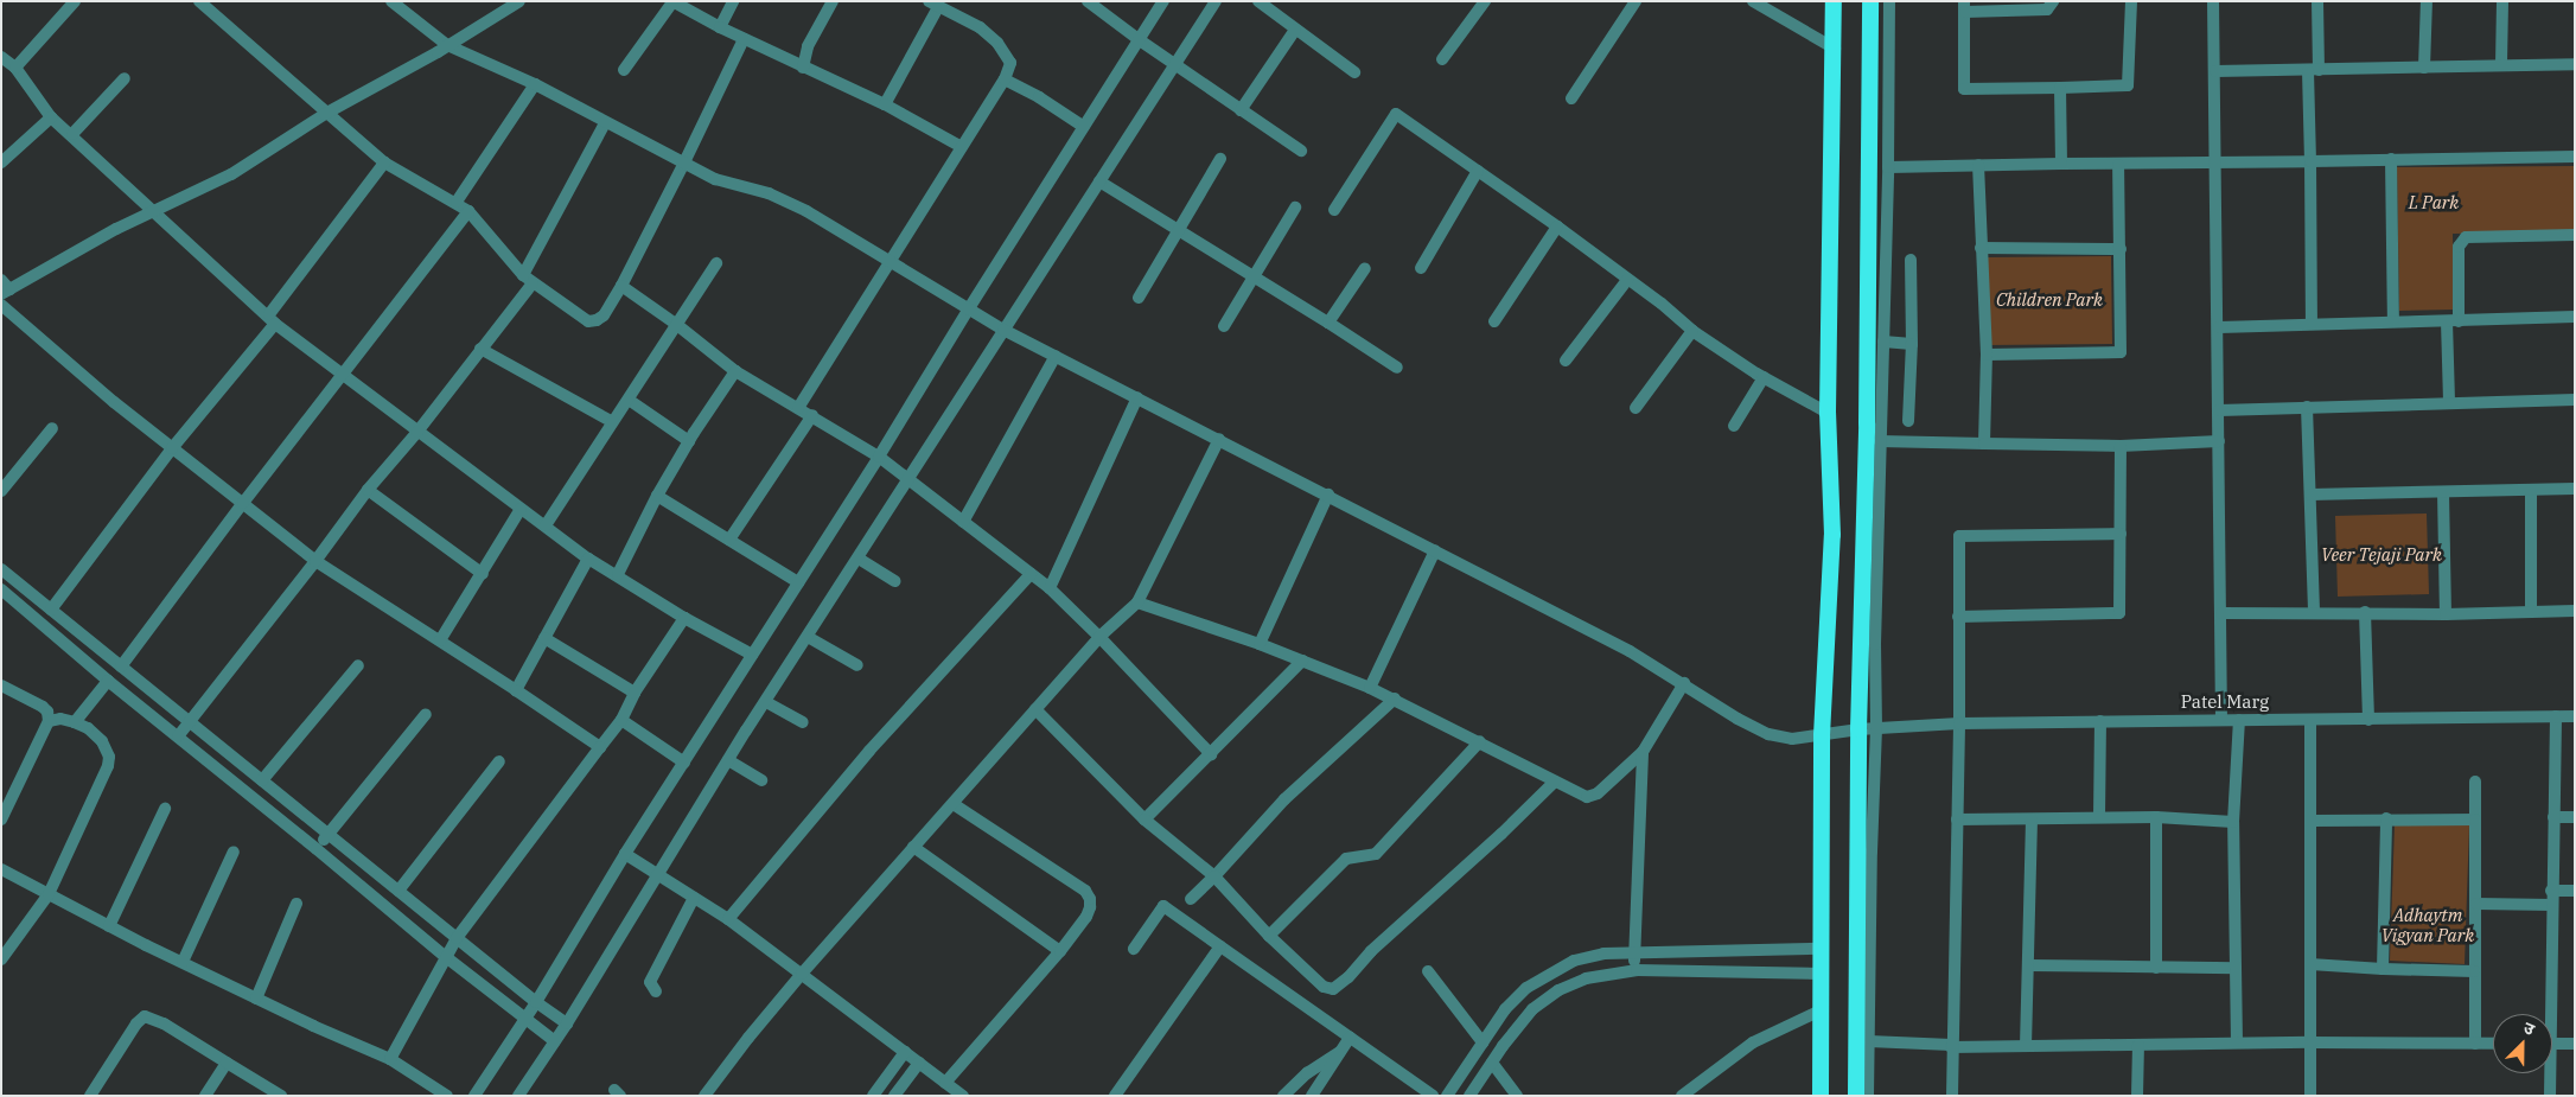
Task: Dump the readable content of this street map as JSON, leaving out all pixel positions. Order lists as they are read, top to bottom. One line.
{"streets":{"street":["Patel Marg"]},"parks":["L Park","Children Park","Veer Tejaji Park","Adhaytm Vigyan Park"],"north":"top right"}
